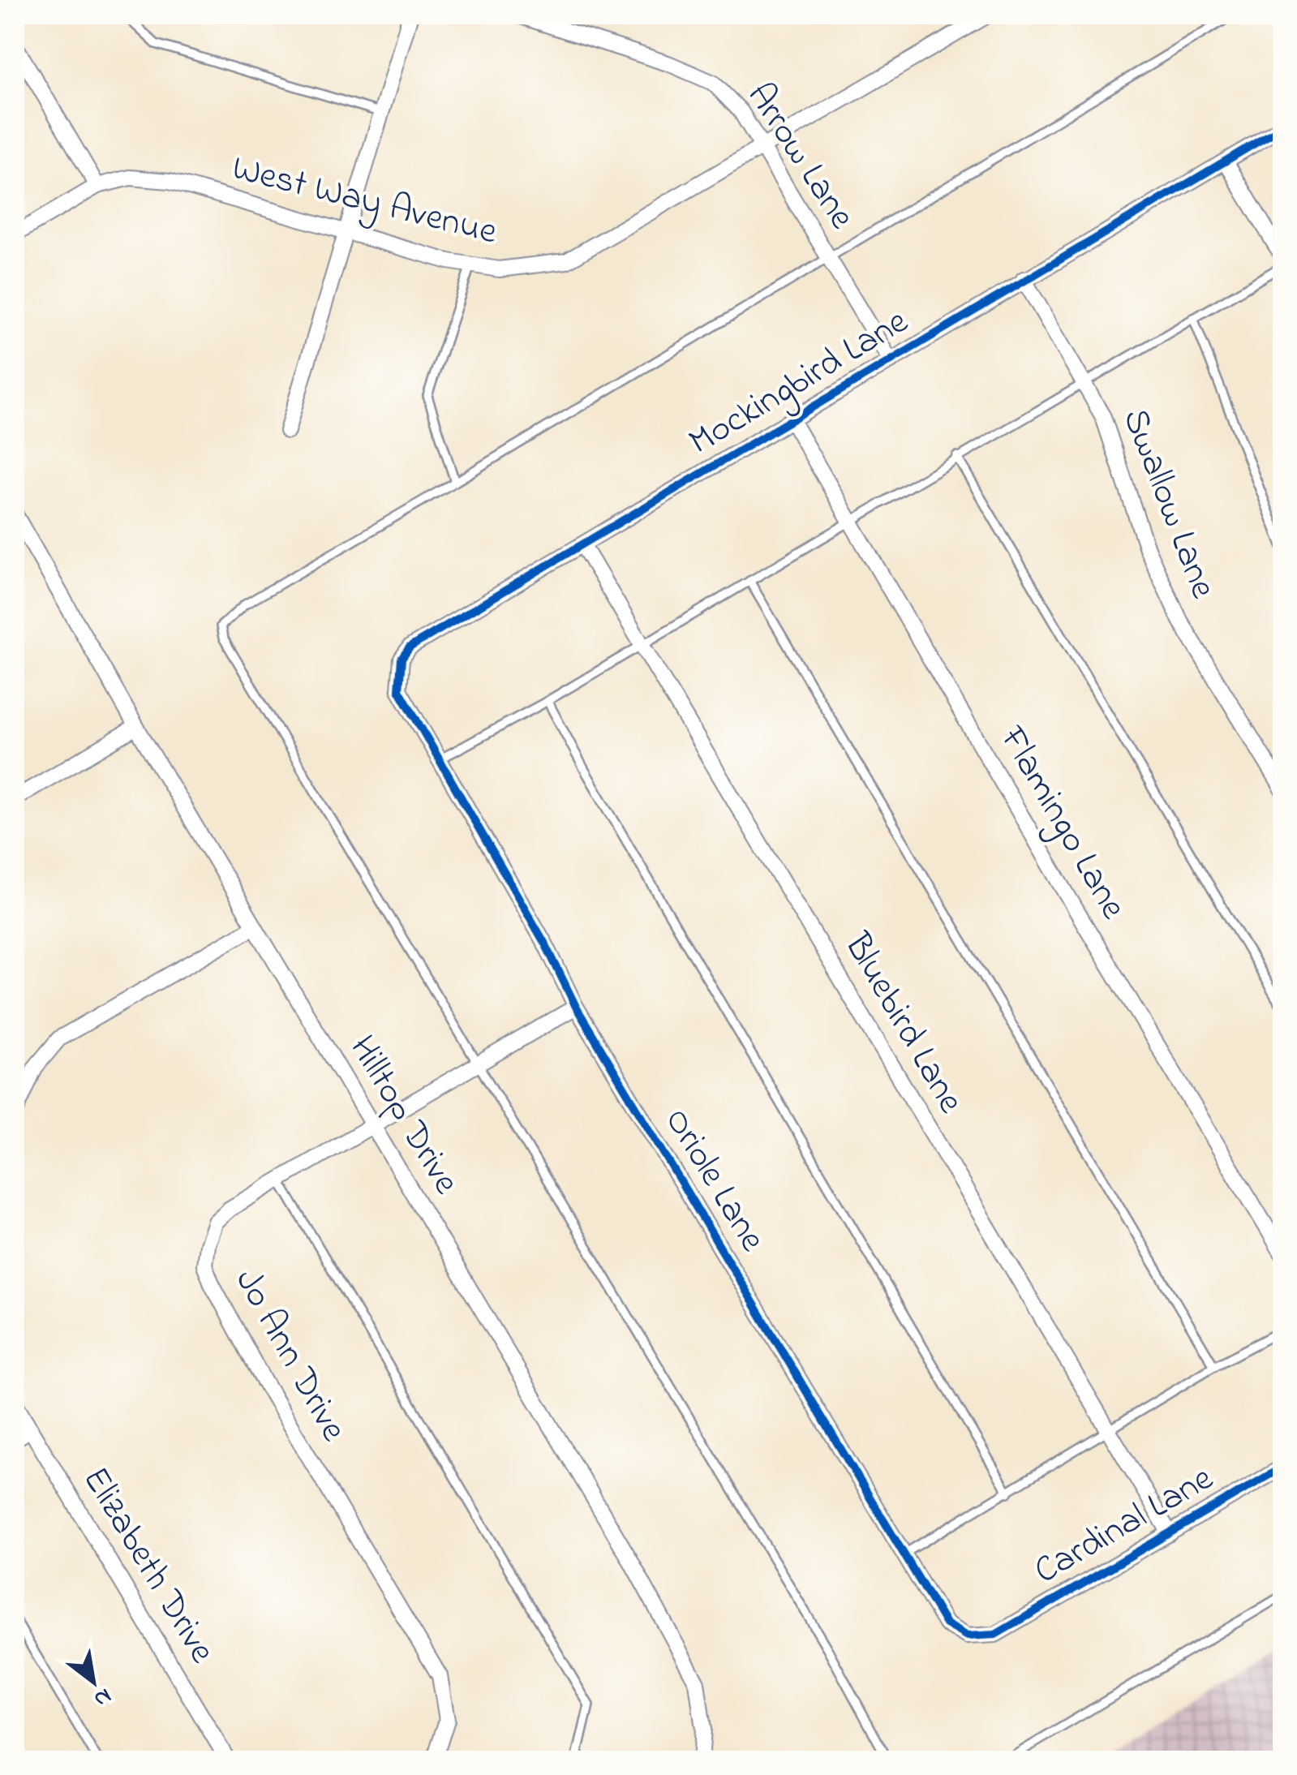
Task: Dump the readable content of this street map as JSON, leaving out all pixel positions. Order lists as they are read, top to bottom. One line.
{"streets":{"street":["Arrow Lane","West Way Avenue","Mockingbird Lane","Swallow Lane","Flamingo Lane","Bluebird Lane","Hilltop Drive","Oriole Lane","Jo Ann Drive","Cardinal Lane","Elizabeth Drive"]},"crossings":[["Arrow Lane","West Way Avenue"],["Arrow Lane","Mockingbird Lane"],["Mockingbird Lane","Swallow Lane"],["Mockingbird Lane","Flamingo Lane"],["Mockingbird Lane","Bluebird Lane"],["Mockingbird Lane","Oriole Lane"],["Bluebird Lane","Cardinal Lane"],["Hilltop Drive","Jo Ann Drive"],["Oriole Lane","Jo Ann Drive"],["Oriole Lane","Cardinal Lane"]],"north":"bottom right"}
